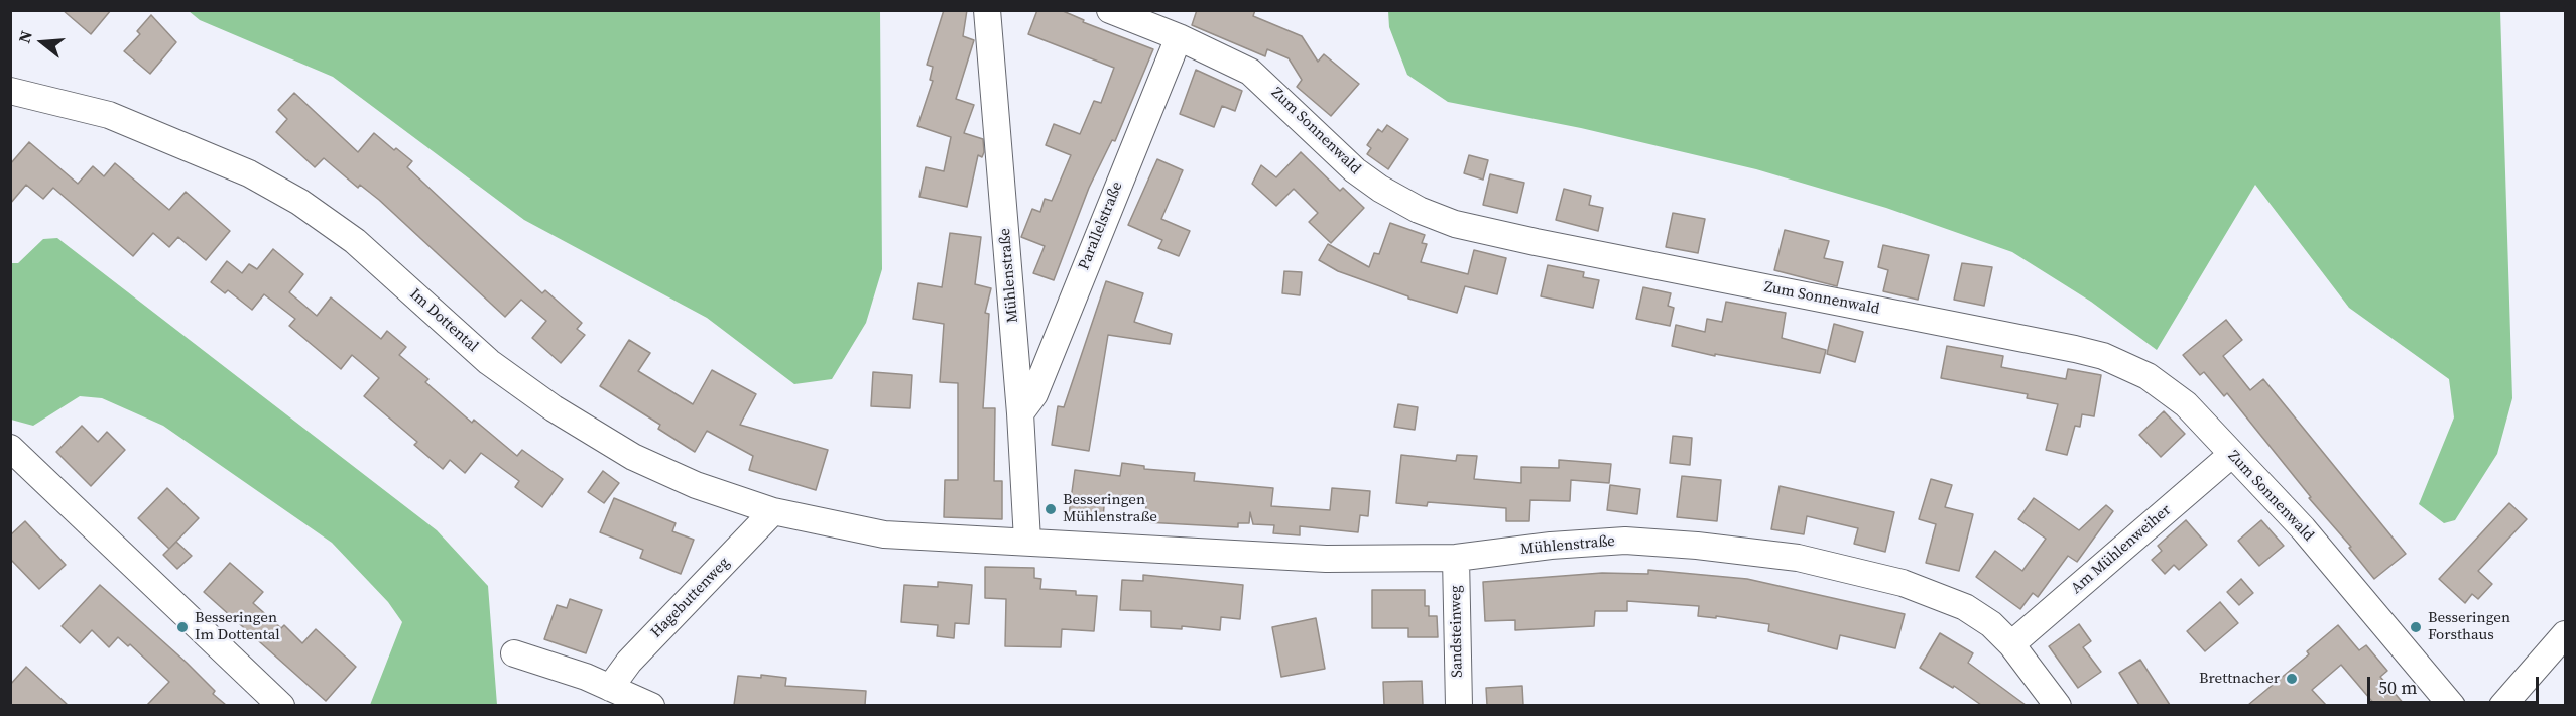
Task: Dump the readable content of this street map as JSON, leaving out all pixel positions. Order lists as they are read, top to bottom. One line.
{"streets":{"street":["Zum Sonnenwald","Parallelstraße","Mühlenstraße","Im Dottental","Am Mühlenweiher","Hagebuttenweg","Sandsteinweg"]},"crossings":[["Zum Sonnenwald","Parallelstraße"],["Zum Sonnenwald","Am Mühlenweiher"],["Parallelstraße","Mühlenstraße"],["Mühlenstraße","Im Dottental"],["Mühlenstraße","Am Mühlenweiher"],["Mühlenstraße","Sandsteinweg"],["Im Dottental","Hagebuttenweg"]],"places":["Besseringen Mühlenstraße","Besseringen Im Dottental","Besseringen Forsthaus","Brettnacher"],"scale_bar":"50 m","north":"left"}
